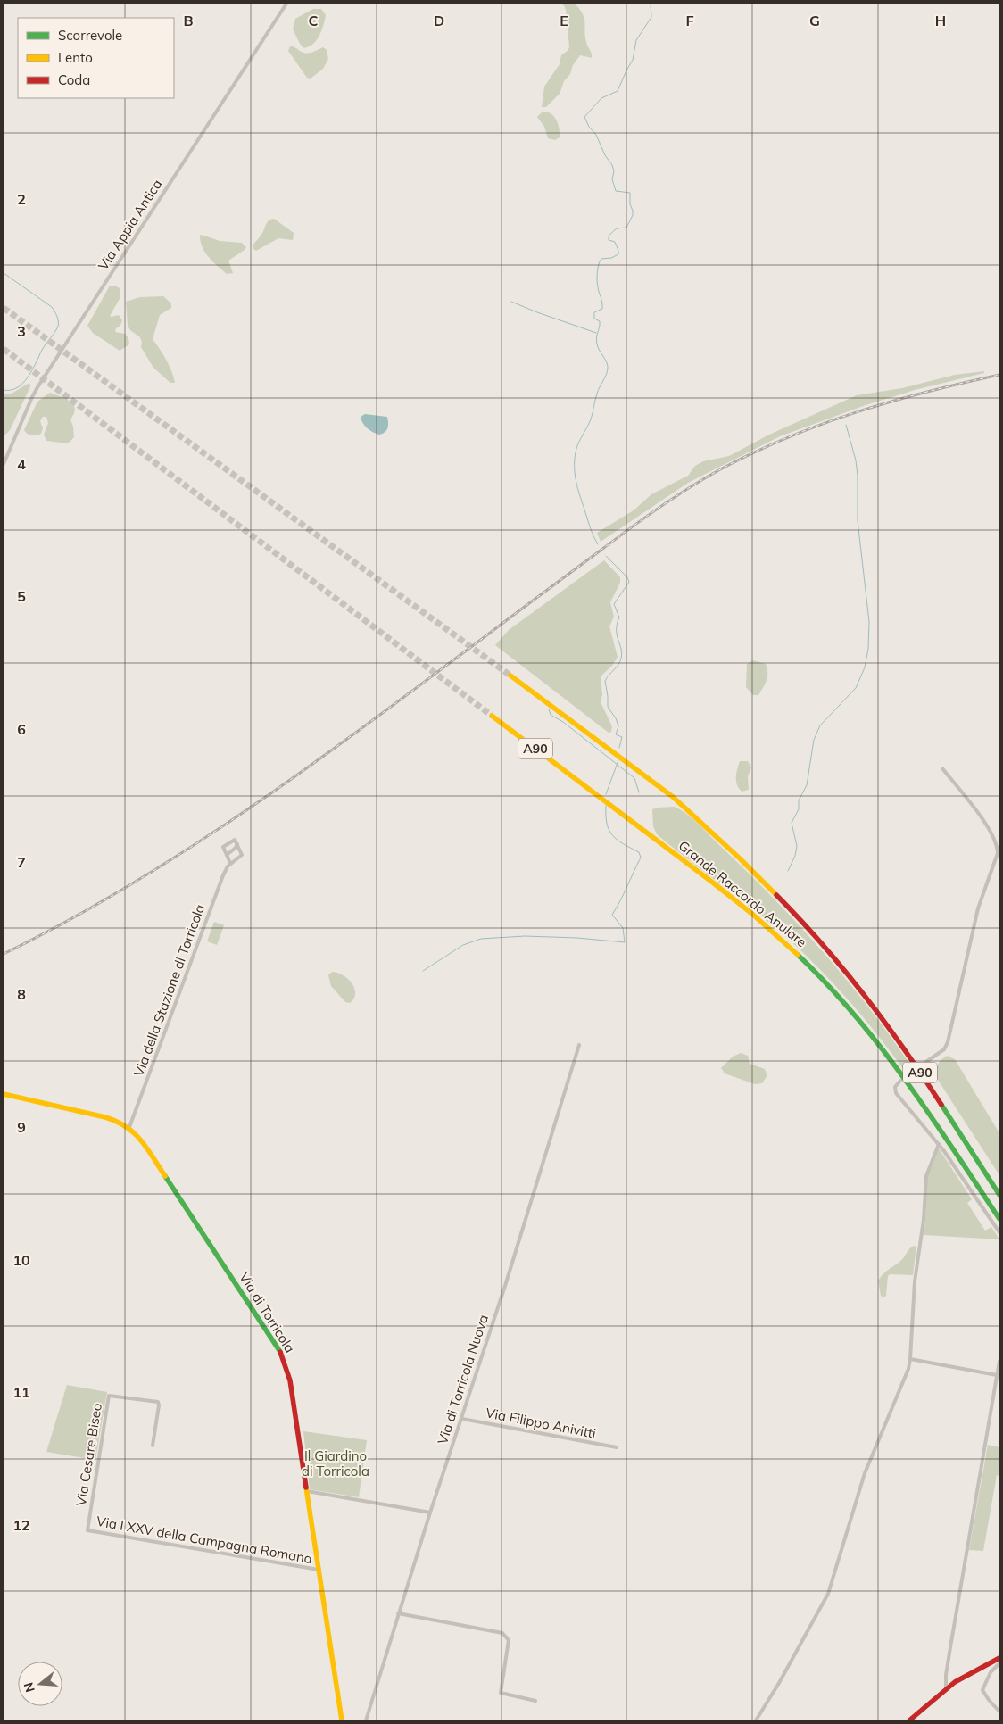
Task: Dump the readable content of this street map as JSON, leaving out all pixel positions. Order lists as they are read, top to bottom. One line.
{"streets":{"main road":["A90","Grande Raccordo Anulare","Via di Torricola"],"street":["Via Appia Antica","Via della Stazione di Torricola","Via di Torricola Nuova","Via Filippo Anivitti","Via Cesare Biseo","Via I XXV della Campagna Romana"]},"crossings":[["Via della Stazione di Torricola","Via di Torricola"],["Via di Torricola","Via I XXV della Campagna Romana"],["Via di Torricola Nuova","Via Filippo Anivitti"],["Via Cesare Biseo","Via I XXV della Campagna Romana"]],"parks":["Il Giardino di Torricola"],"legend":["Scorrevole","Lento","Coda"],"north":"left","grid":{"columns":["B","C","D","E","F","G","H"],"rows":["2","3","4","5","6","7","8","9","10","11","12"]}}
